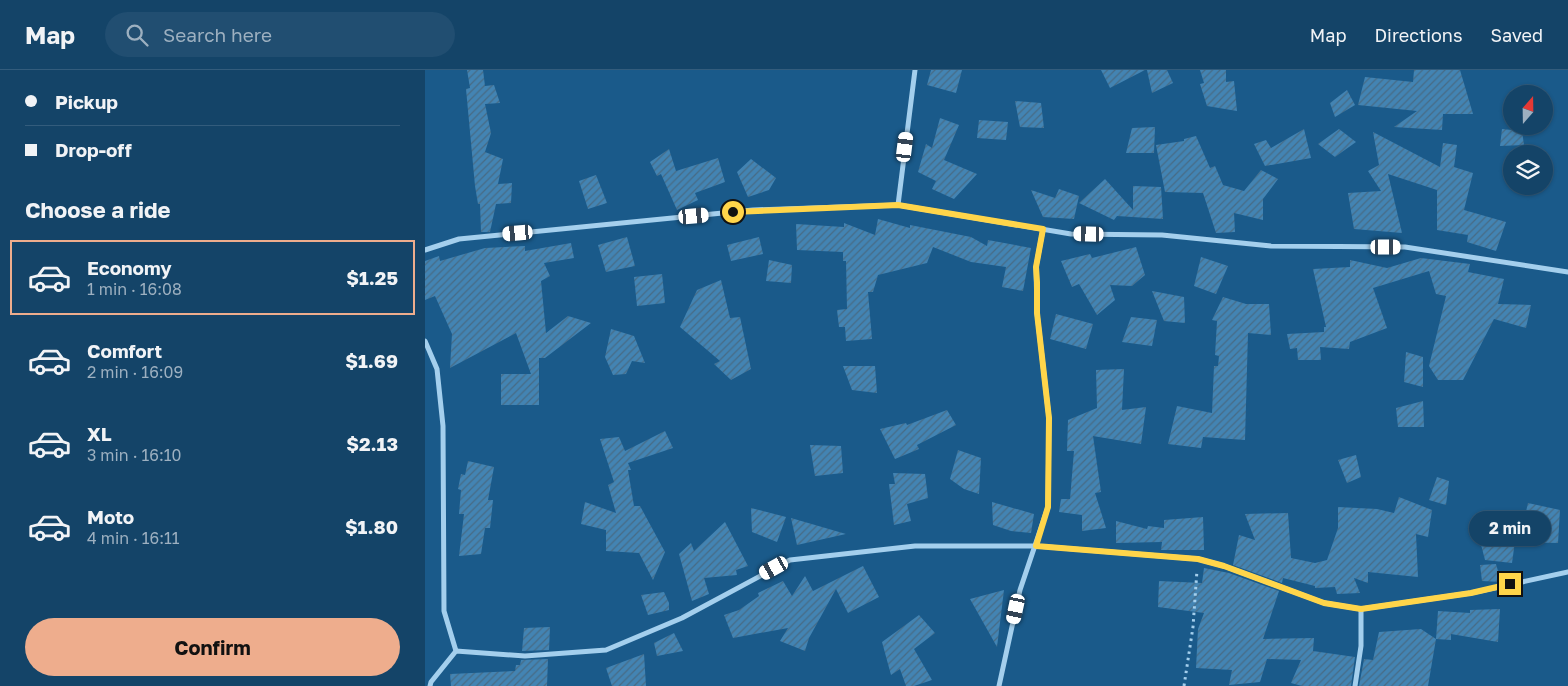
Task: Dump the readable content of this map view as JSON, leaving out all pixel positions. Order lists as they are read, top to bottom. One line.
{"north":"top","page":{"header":"Map","search":"Search here","nav":["Map","Directions","Saved"],"banner":["Pickup","Drop-off"],"heading":"Choose a ride","list":[{"name":"Economy","note":"1 min · 16:08","value":"$1.25"},{"name":"Comfort","note":"2 min · 16:09","value":"$1.69"},{"name":"XL","note":"3 min · 16:10","value":"$2.13"},{"name":"Moto","note":"4 min · 16:11","value":"$1.80"}],"bubble":"2 min","buttons":"Confirm"}}
